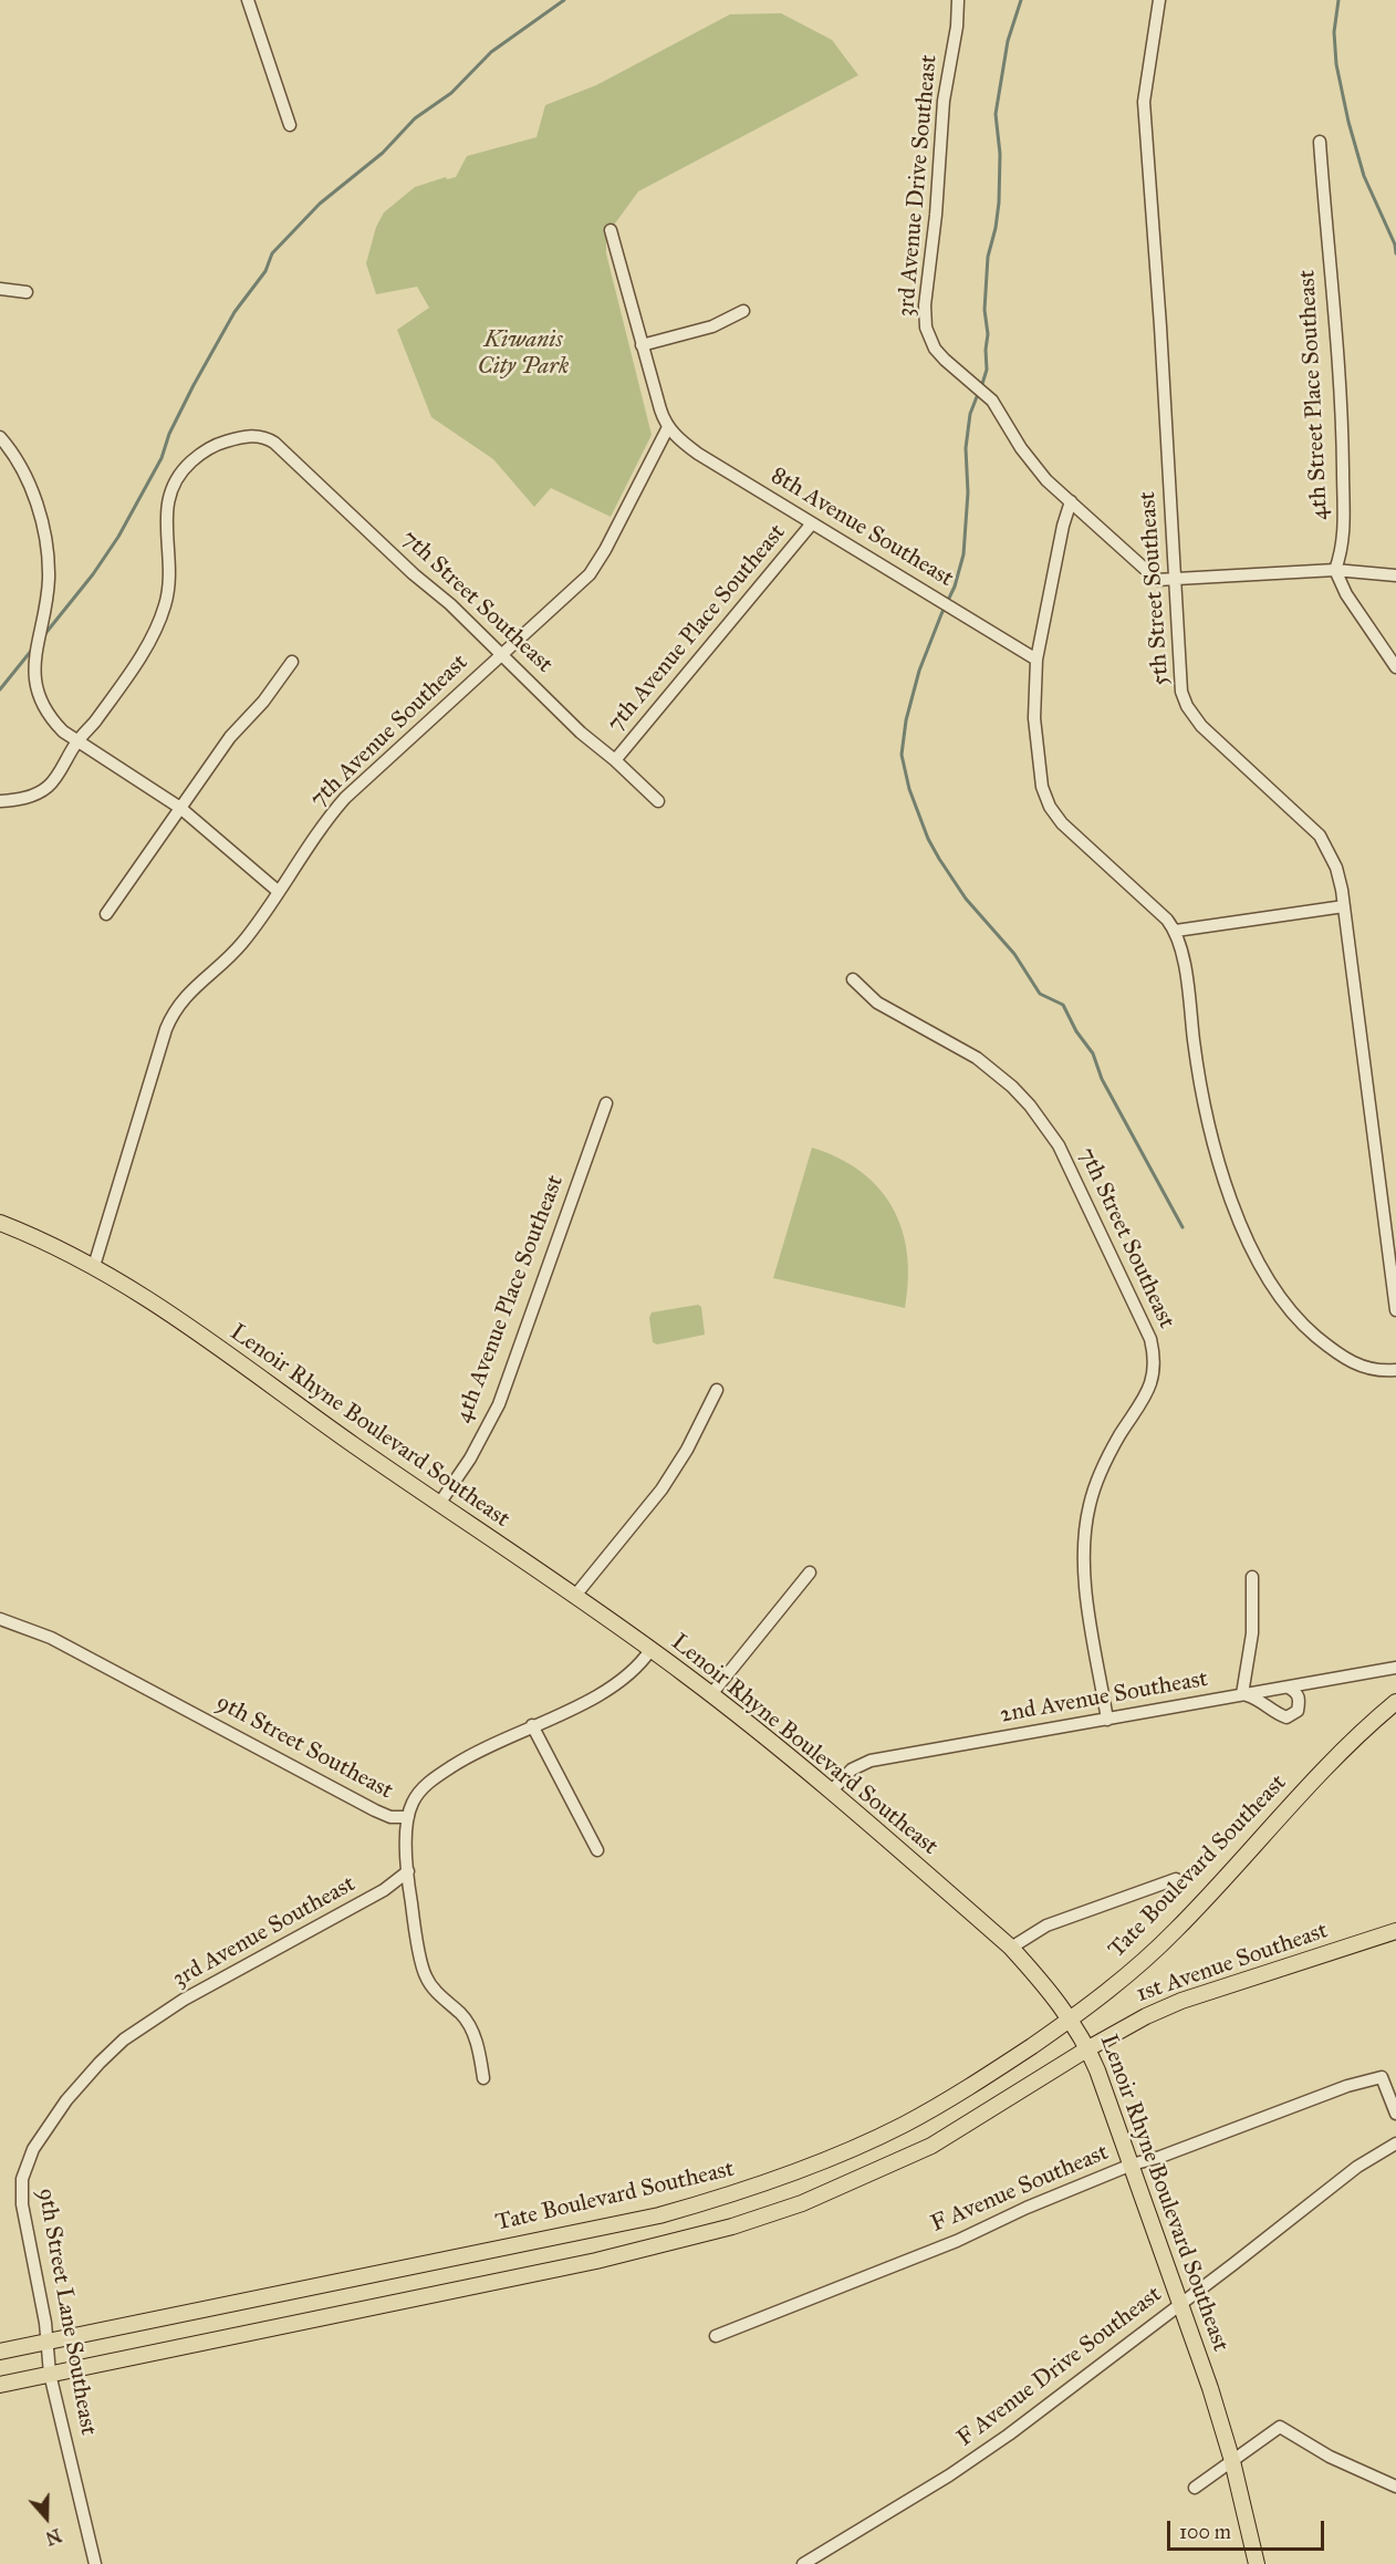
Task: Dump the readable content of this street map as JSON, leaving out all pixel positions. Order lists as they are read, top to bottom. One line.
{"streets":{"main road":["Lenoir Rhyne Boulevard Southeast","Tate Boulevard Southeast","1st Avenue Southeast"],"street":["3rd Avenue Drive Southeast","4th Street Place Southeast","8th Avenue Southeast","5th Street Southeast","7th Street Southeast","7th Avenue Place Southeast","7th Avenue Southeast","4th Avenue Place Southeast","2nd Avenue Southeast","9th Street Southeast","3rd Avenue Southeast","F Avenue Southeast","9th Street Lane Southeast","F Avenue Drive Southeast"]},"crossings":[["8th Avenue Southeast","7th Avenue Place Southeast"],["8th Avenue Southeast","7th Avenue Southeast"],["7th Street Southeast","7th Avenue Place Southeast"],["7th Street Southeast","7th Avenue Southeast"],["7th Street Southeast","2nd Avenue Southeast"],["7th Avenue Southeast","Lenoir Rhyne Boulevard Southeast"],["4th Avenue Place Southeast","Lenoir Rhyne Boulevard Southeast"],["Lenoir Rhyne Boulevard Southeast","2nd Avenue Southeast"],["Lenoir Rhyne Boulevard Southeast","Tate Boulevard Southeast"],["Lenoir Rhyne Boulevard Southeast","1st Avenue Southeast"],["Lenoir Rhyne Boulevard Southeast","F Avenue Southeast"],["Lenoir Rhyne Boulevard Southeast","F Avenue Drive Southeast"],["9th Street Southeast","3rd Avenue Southeast"],["Tate Boulevard Southeast","9th Street Lane Southeast"],["3rd Avenue Southeast","9th Street Lane Southeast"]],"parks":["Kiwanis City Park"],"scale_bar":"100 m","north":"bottom"}
